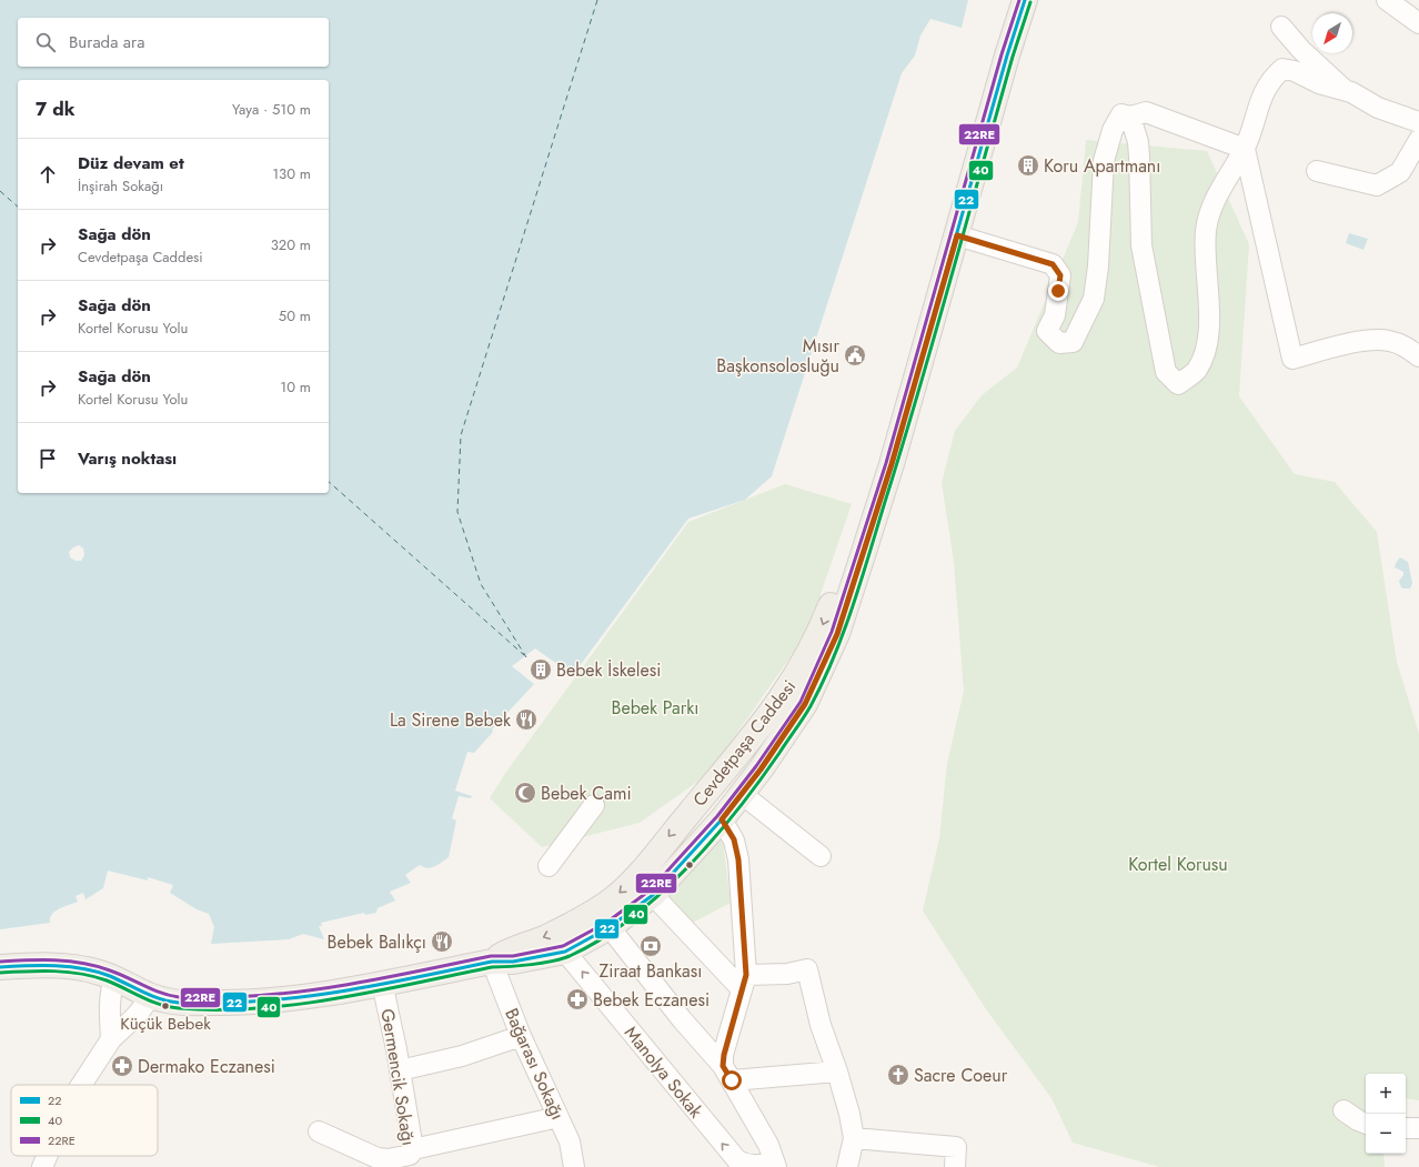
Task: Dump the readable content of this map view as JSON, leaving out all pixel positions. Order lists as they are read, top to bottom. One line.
{"streets":{"main road":["Cevdetpaşa Caddesi"],"street":["Bağarası Sokağı","Manolya Sokak","Germencik Sokağı"]},"crossings":[["Cevdetpaşa Caddesi","Bağarası Sokağı"],["Cevdetpaşa Caddesi","Manolya Sokak"],["Cevdetpaşa Caddesi","Germencik Sokağı"]],"parks":["Bebek Parkı","Kortel Korusu"],"places":{"building":["Koru Apartmanı","Bebek İskelesi"],"public building":["Mısır Başkonsolosluğu"],"restaurant":["La Sirene Bebek","Bebek Balıkçı"],"mosque":["Bebek Cami"],"bank":["Ziraat Bankası"],"pharmacy":["Bebek Eczanesi","Dermako Eczanesi"],"other":["Küçük Bebek"],"church":["Sacre Coeur"]},"lines":["transit line 22","transit line 22RE","transit line 40"],"legend":["22","40","22RE"],"north":"bottom left","page":{"search":"Burada ara","heading":["7 dk","Yaya · 510 m"],"list":[["Düz devam et","İnşirah Sokağı","130 m"],["Sağa dön","Cevdetpaşa Caddesi","320 m"],["Sağa dön","Kortel Korusu Yolu","50 m"],["Sağa dön","Kortel Korusu Yolu","10 m"],"Varış noktası"],"map_buttons":["+","−"]}}
